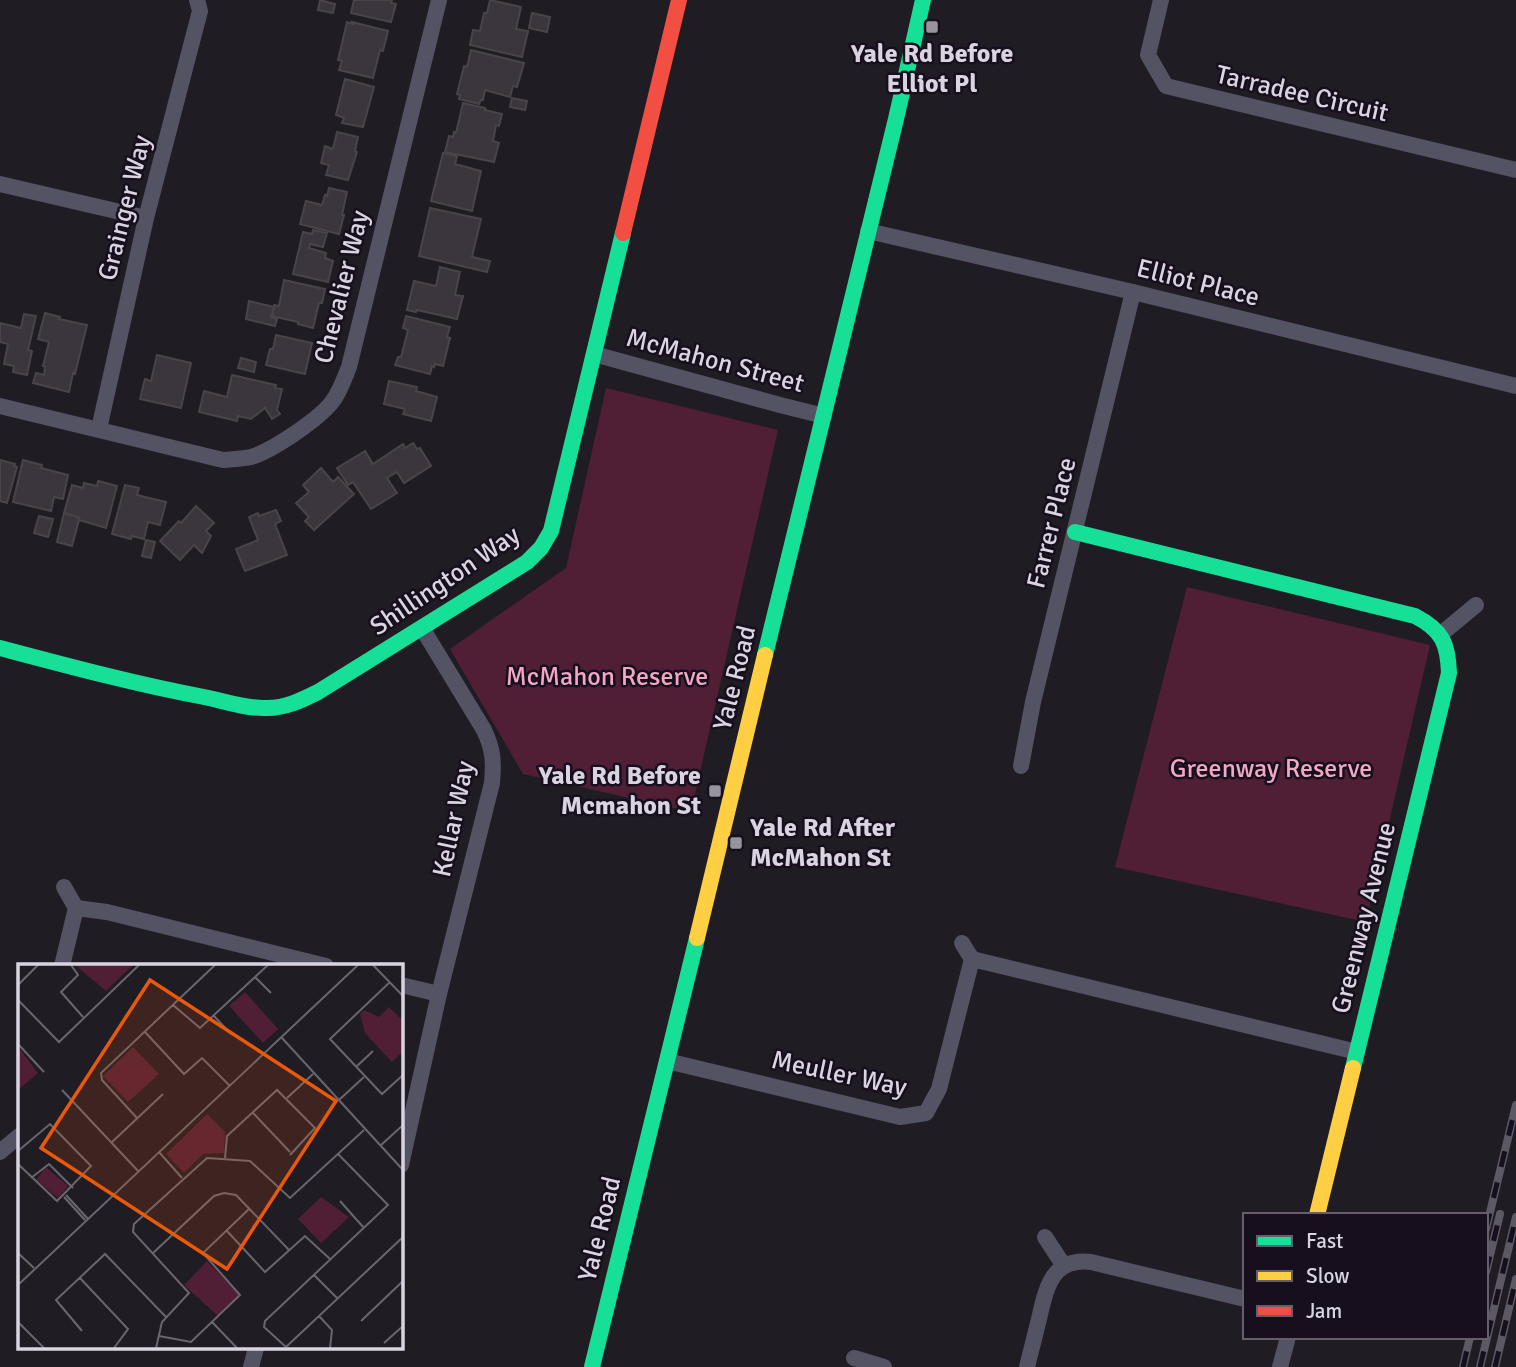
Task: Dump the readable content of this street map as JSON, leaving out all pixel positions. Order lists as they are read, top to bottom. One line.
{"streets":{"street":["Tarradee Circuit","Grainger Way","Elliot Place","Chevalier Way","McMahon Street","Farrer Place","Shillington Way","Yale Road","Kellar Way","Greenway Avenue","Meuller Way"]},"crossings":[["Grainger Way","Chevalier Way"],["Elliot Place","Farrer Place"],["Elliot Place","Yale Road"],["McMahon Street","Shillington Way"],["McMahon Street","Yale Road"],["Shillington Way","Kellar Way"],["Yale Road","Meuller Way"]],"parks":["McMahon Reserve","Greenway Reserve"],"places":{"transit":["Yale Rd Before Elliot Pl","Yale Rd Before Mcmahon St","Yale Rd After McMahon St"]},"legend":["Fast","Slow","Jam"]}
